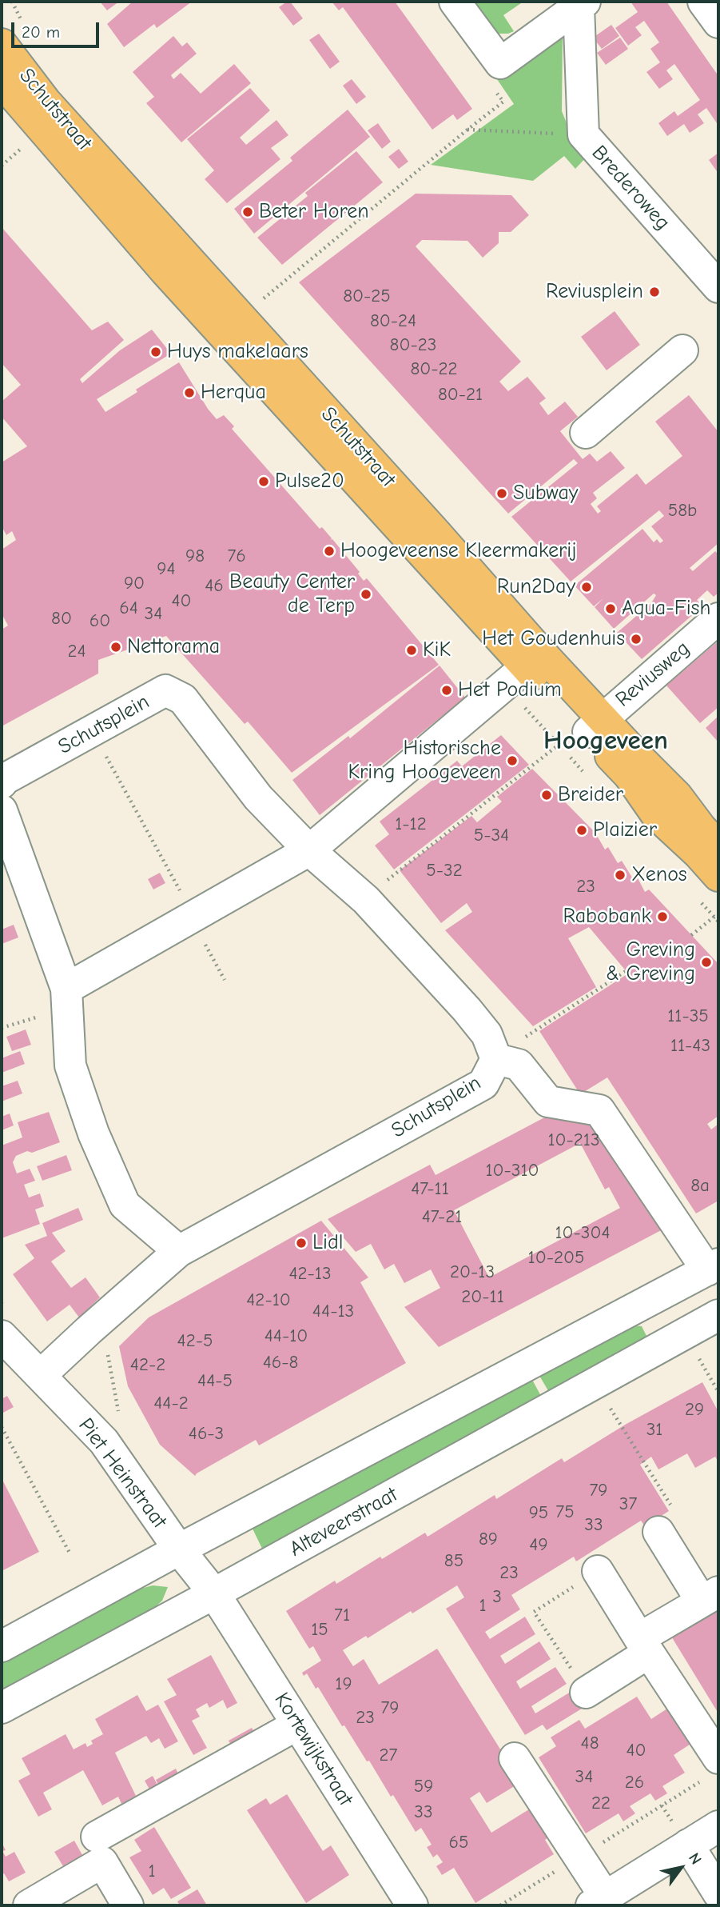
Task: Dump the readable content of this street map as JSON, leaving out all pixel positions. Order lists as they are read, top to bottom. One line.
{"streets":{"main road":["Schutstraat"],"street":["Brederoweg","Reviusweg","Schutsplein","Piet Heinstraat","Alteveerstraat","Kortewijkstraat"]},"crossings":[["Schutstraat","Reviusweg"],["Schutsplein","Piet Heinstraat"],["Piet Heinstraat","Alteveerstraat"],["Piet Heinstraat","Kortewijkstraat"],["Alteveerstraat","Kortewijkstraat"]],"districts":["Hoogeveen"],"places":["Beter Horen","Reviusplein","Huys makelaars","Herqua","Pulse20","Subway","Hoogeveense Kleermakerij","Run2Day","Beauty Center de Terp","Aqua-Fish","Het Goudenhuis","Nettorama","KiK","Het Podium","Historische Kring Hoogeveen","Breider","Plaizier","Xenos","Rabobank","Greving & Greving","Lidl"],"house_numbers":["80-25","80-24","80-23","80-22","80-21","58b","98","76","94","90","46","40","64","34","80","60","24","1-12","5-34","5-32","23","11-35","11-43","10-213","10-310","8a","47-11","47-21","10-304","10-205","20-13","42-13","20-11","42-10","44-13","44-10","42-5","46-8","42-2","44-5","44-2","29","31","46-3","79","37","75","95","33","89","49","85","23","3","1","71","15","19","79","23","48","40","27","34","26","59","22","33","65","1"],"scale_bar":"20 m","north":"top right"}
